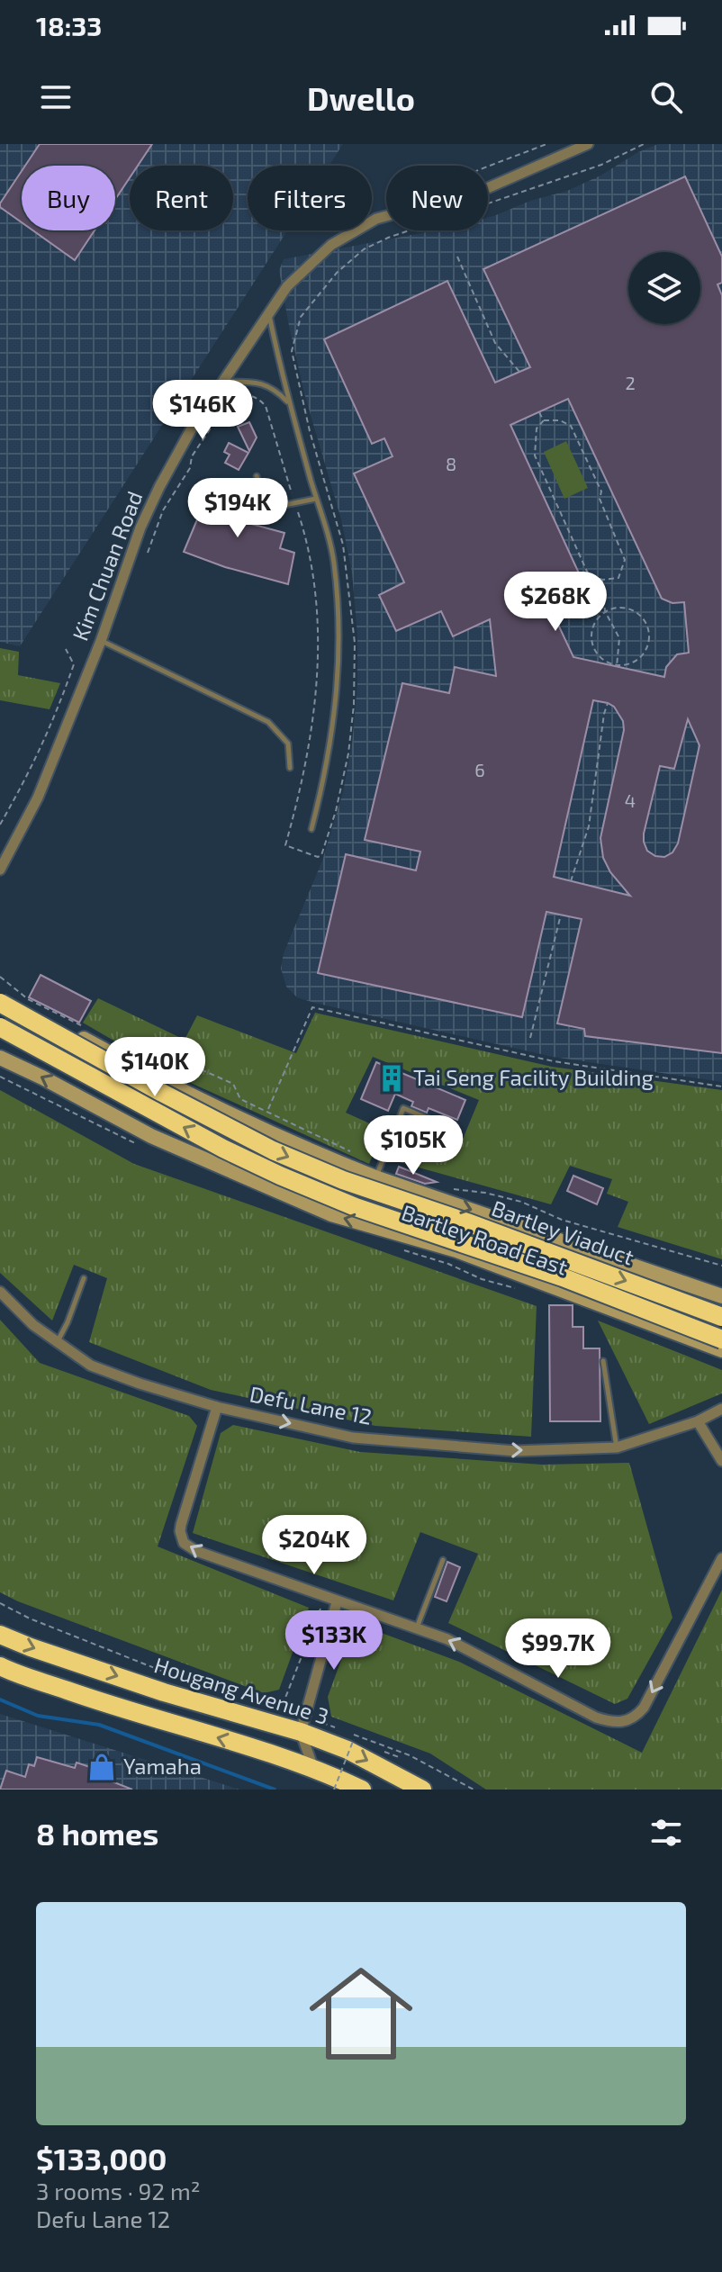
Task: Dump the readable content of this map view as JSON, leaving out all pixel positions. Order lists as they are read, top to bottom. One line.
{"streets":{"highway":["Bartley Viaduct","Hougang Avenue 3"],"main road":["Bartley Road East"],"street":["Kim Chuan Road","Defu Lane 12"]},"places":{"building":["Tai Seng Facility Building"],"shop":["Yamaha"]},"house_numbers":["2","8","6","4"],"page":{"status":"18:33","header":"Dwello","chip":["Buy","Rent","Filters","New"],"price":["$146K","$194K","$268K","$140K","$105K","$204K","$133K","$99.7K"],"heading":"8 homes","list":[{"name":"$133,000","note":"3 rooms · 92 m² · Defu Lane 12"}]}}
